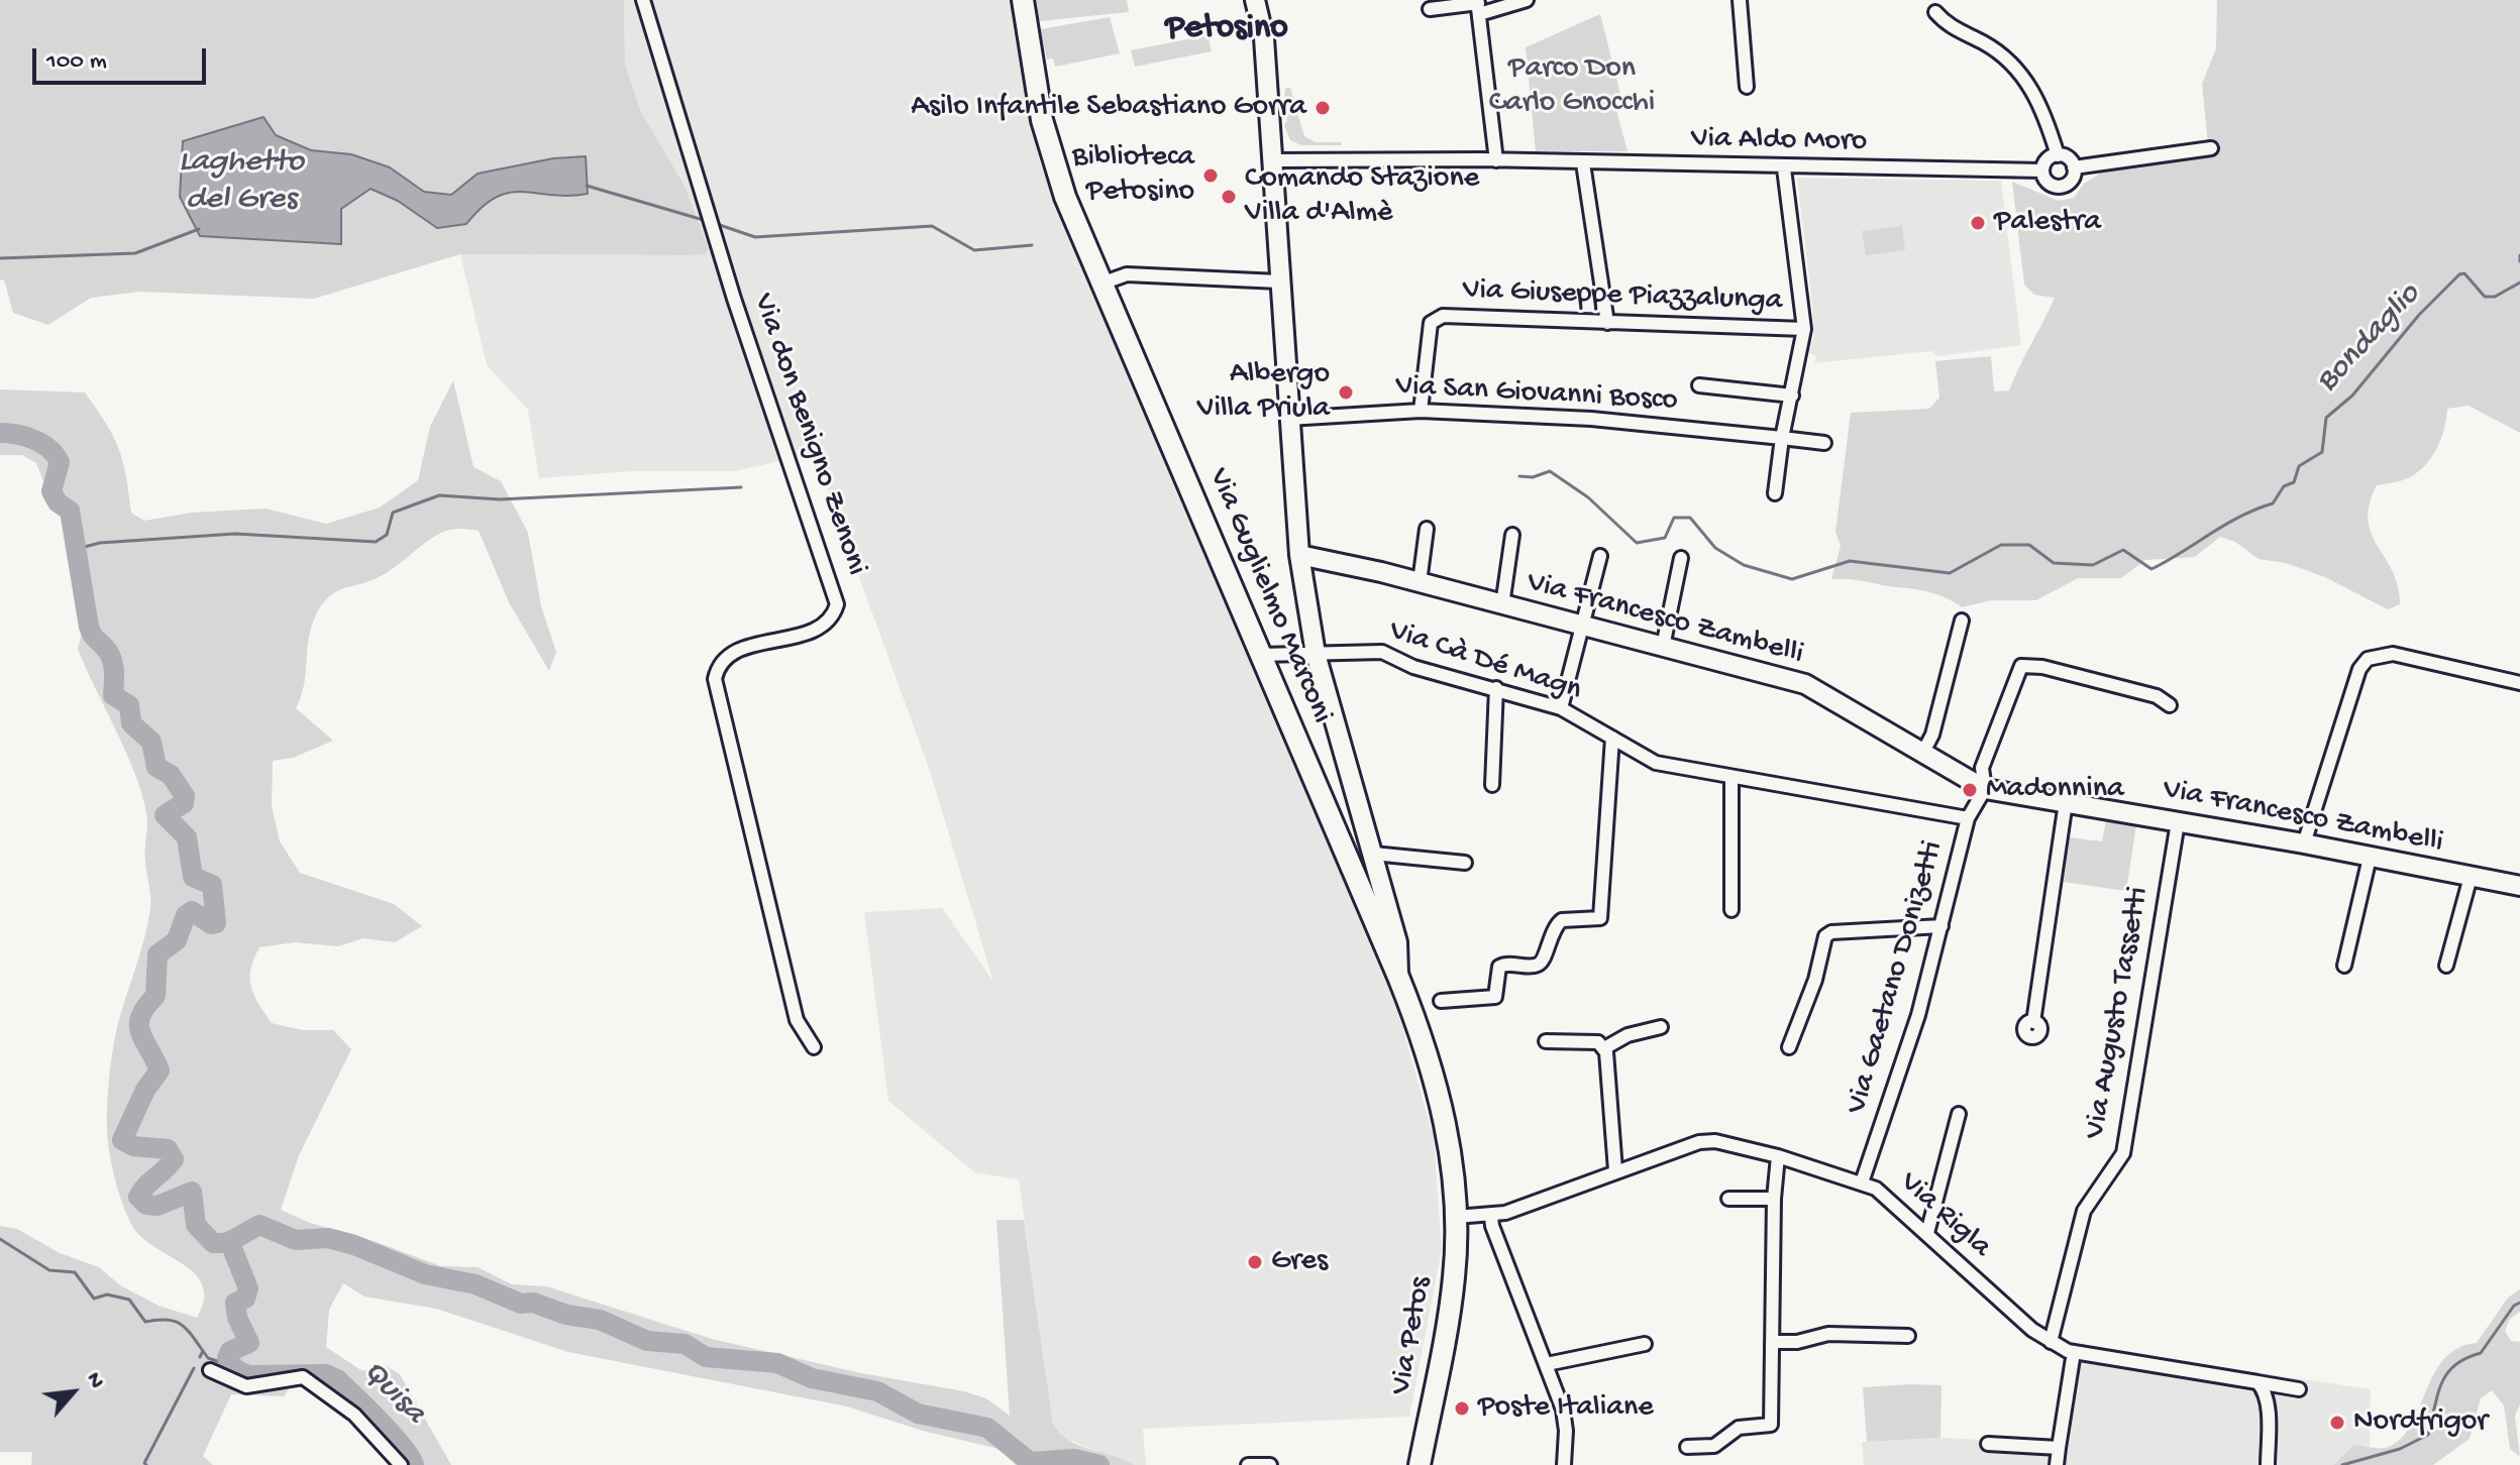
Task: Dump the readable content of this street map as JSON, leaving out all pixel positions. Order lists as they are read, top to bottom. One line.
{"streets":{"main road":["Via Guglielmo Marconi","Via Francesco Zambelli","Via Petos"],"street":["Via Aldo Moro","Via Giuseppe Piazzalunga","Via San Giovanni Bosco","Via don Benigno Zenoni","Via Cà Dé Magn","Via Gaetano Donizetti","Via Augusto Tassetti","Via Rigla"]},"crossings":[["Via Giuseppe Piazzalunga","Via San Giovanni Bosco"],["Via Guglielmo Marconi","Via Cà Dé Magn"],["Via Guglielmo Marconi","Via Rigla"],["Via Guglielmo Marconi","Via Petos"],["Via Francesco Zambelli","Via Gaetano Donizetti"],["Via Francesco Zambelli","Via Augusto Tassetti"],["Via Cà Dé Magn","Via Gaetano Donizetti"],["Via Gaetano Donizetti","Via Rigla"],["Via Augusto Tassetti","Via Rigla"],["Via Rigla","Via Petos"]],"districts":["Petosino"],"water":["Laghetto del Gres","Bondaglio","Quisa"],"parks":["Parco Don Carlo Gnocchi"],"places":["Asilo Infantile Sebastiano Gorra","Biblioteca Petosino","Comando Stazione Villa d'Almè","Palestra","Albergo Villa Priula","Madonnina","Gres","Poste Italiane","Nordfrigor"],"scale_bar":"100 m","north":"top right"}
